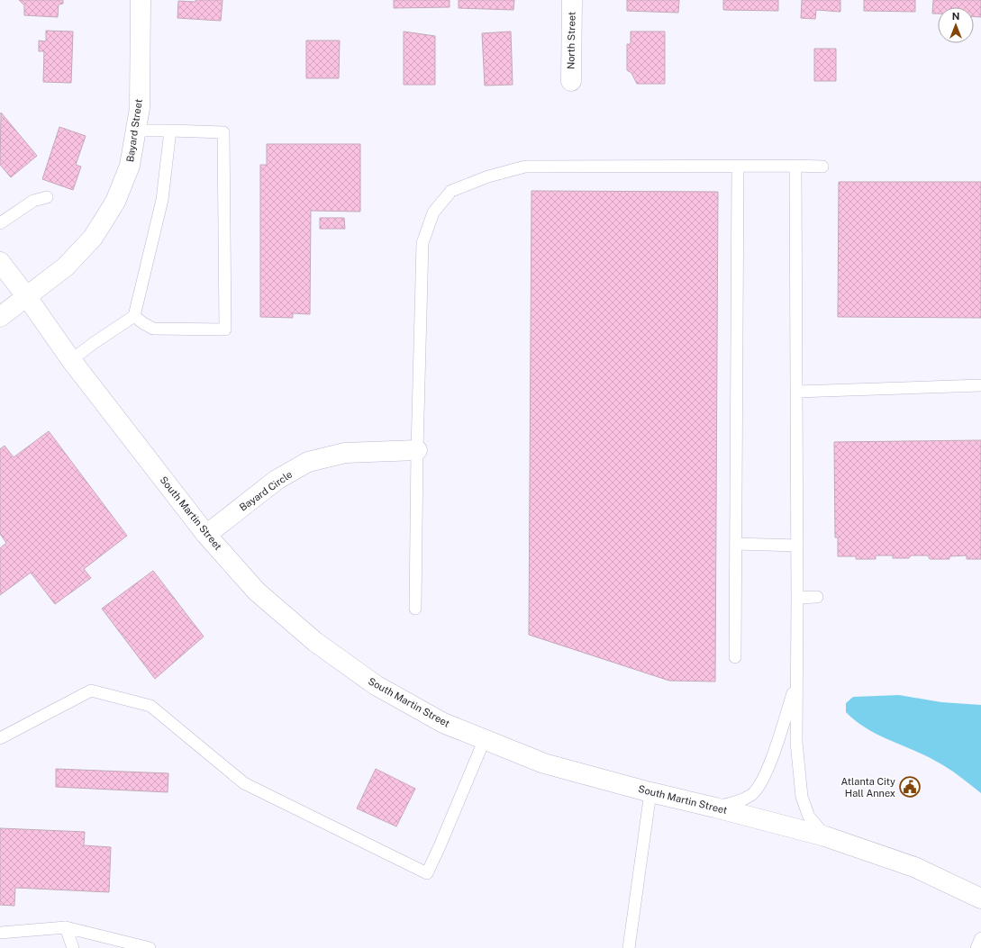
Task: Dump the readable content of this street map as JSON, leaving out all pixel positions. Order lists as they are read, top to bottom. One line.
{"streets":{"street":["North Street","Bayard Street","Bayard Circle","South Martin Street"]},"crossings":[["Bayard Street","South Martin Street"],["Bayard Circle","South Martin Street"]],"places":{"public building":["Atlanta City Hall Annex"]},"north":"top"}
